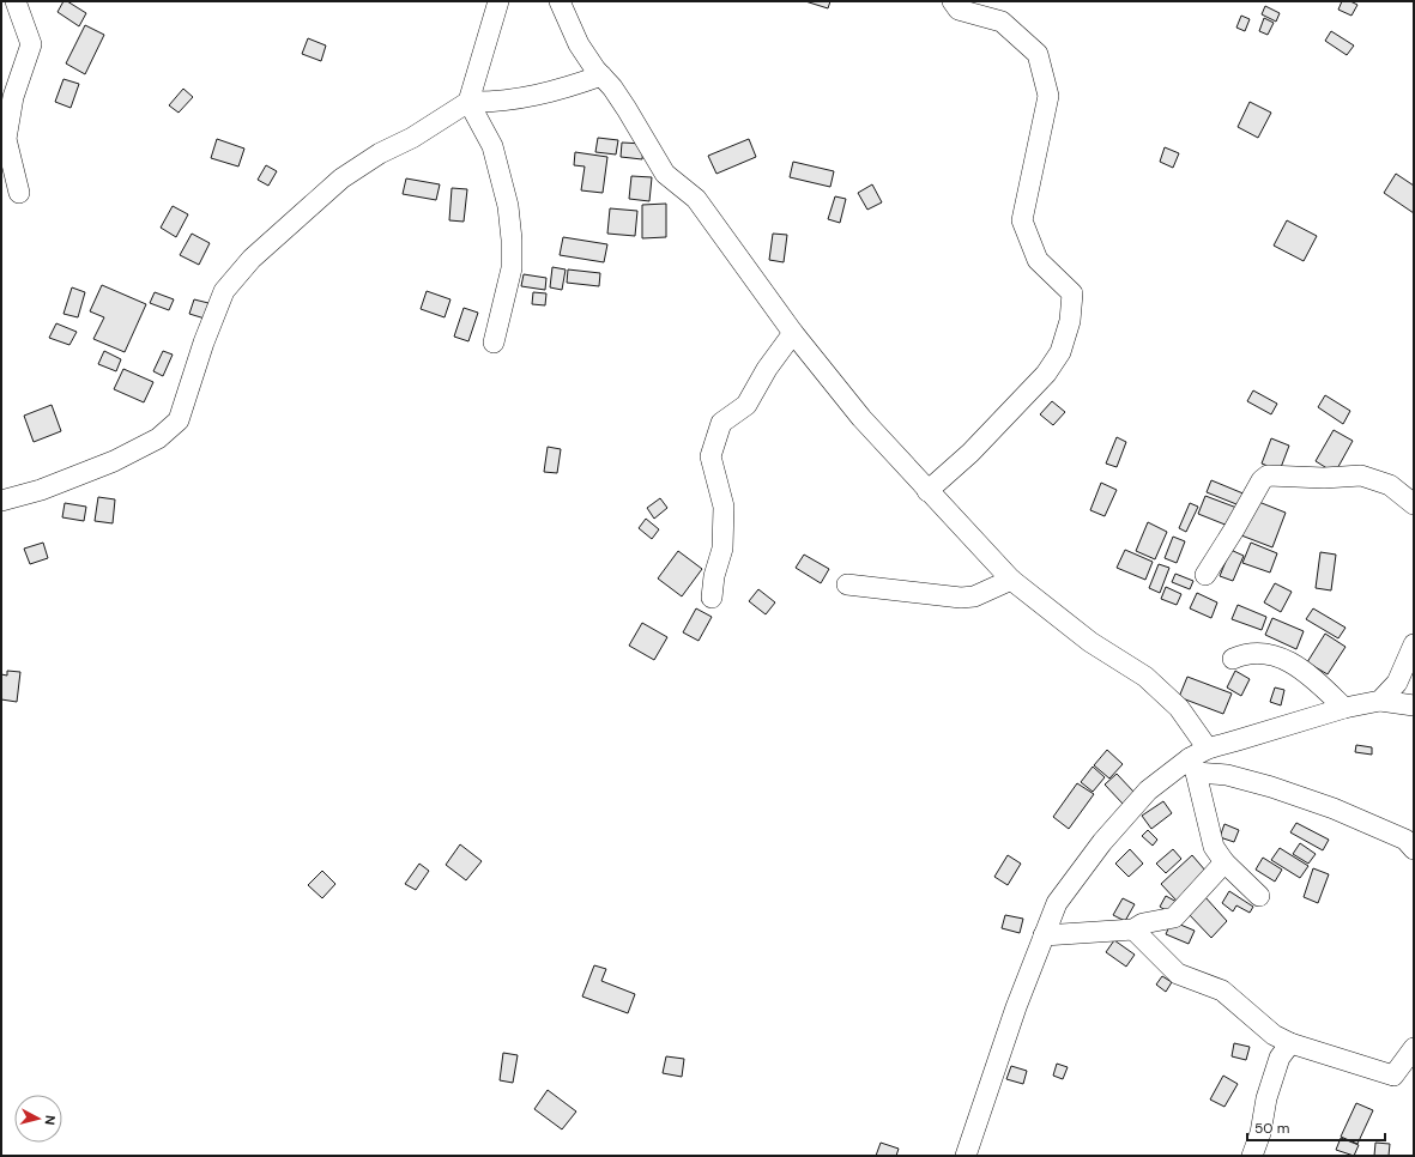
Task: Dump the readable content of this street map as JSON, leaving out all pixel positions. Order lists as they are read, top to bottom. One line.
{"scale_bar":"50 m","north":"right"}
